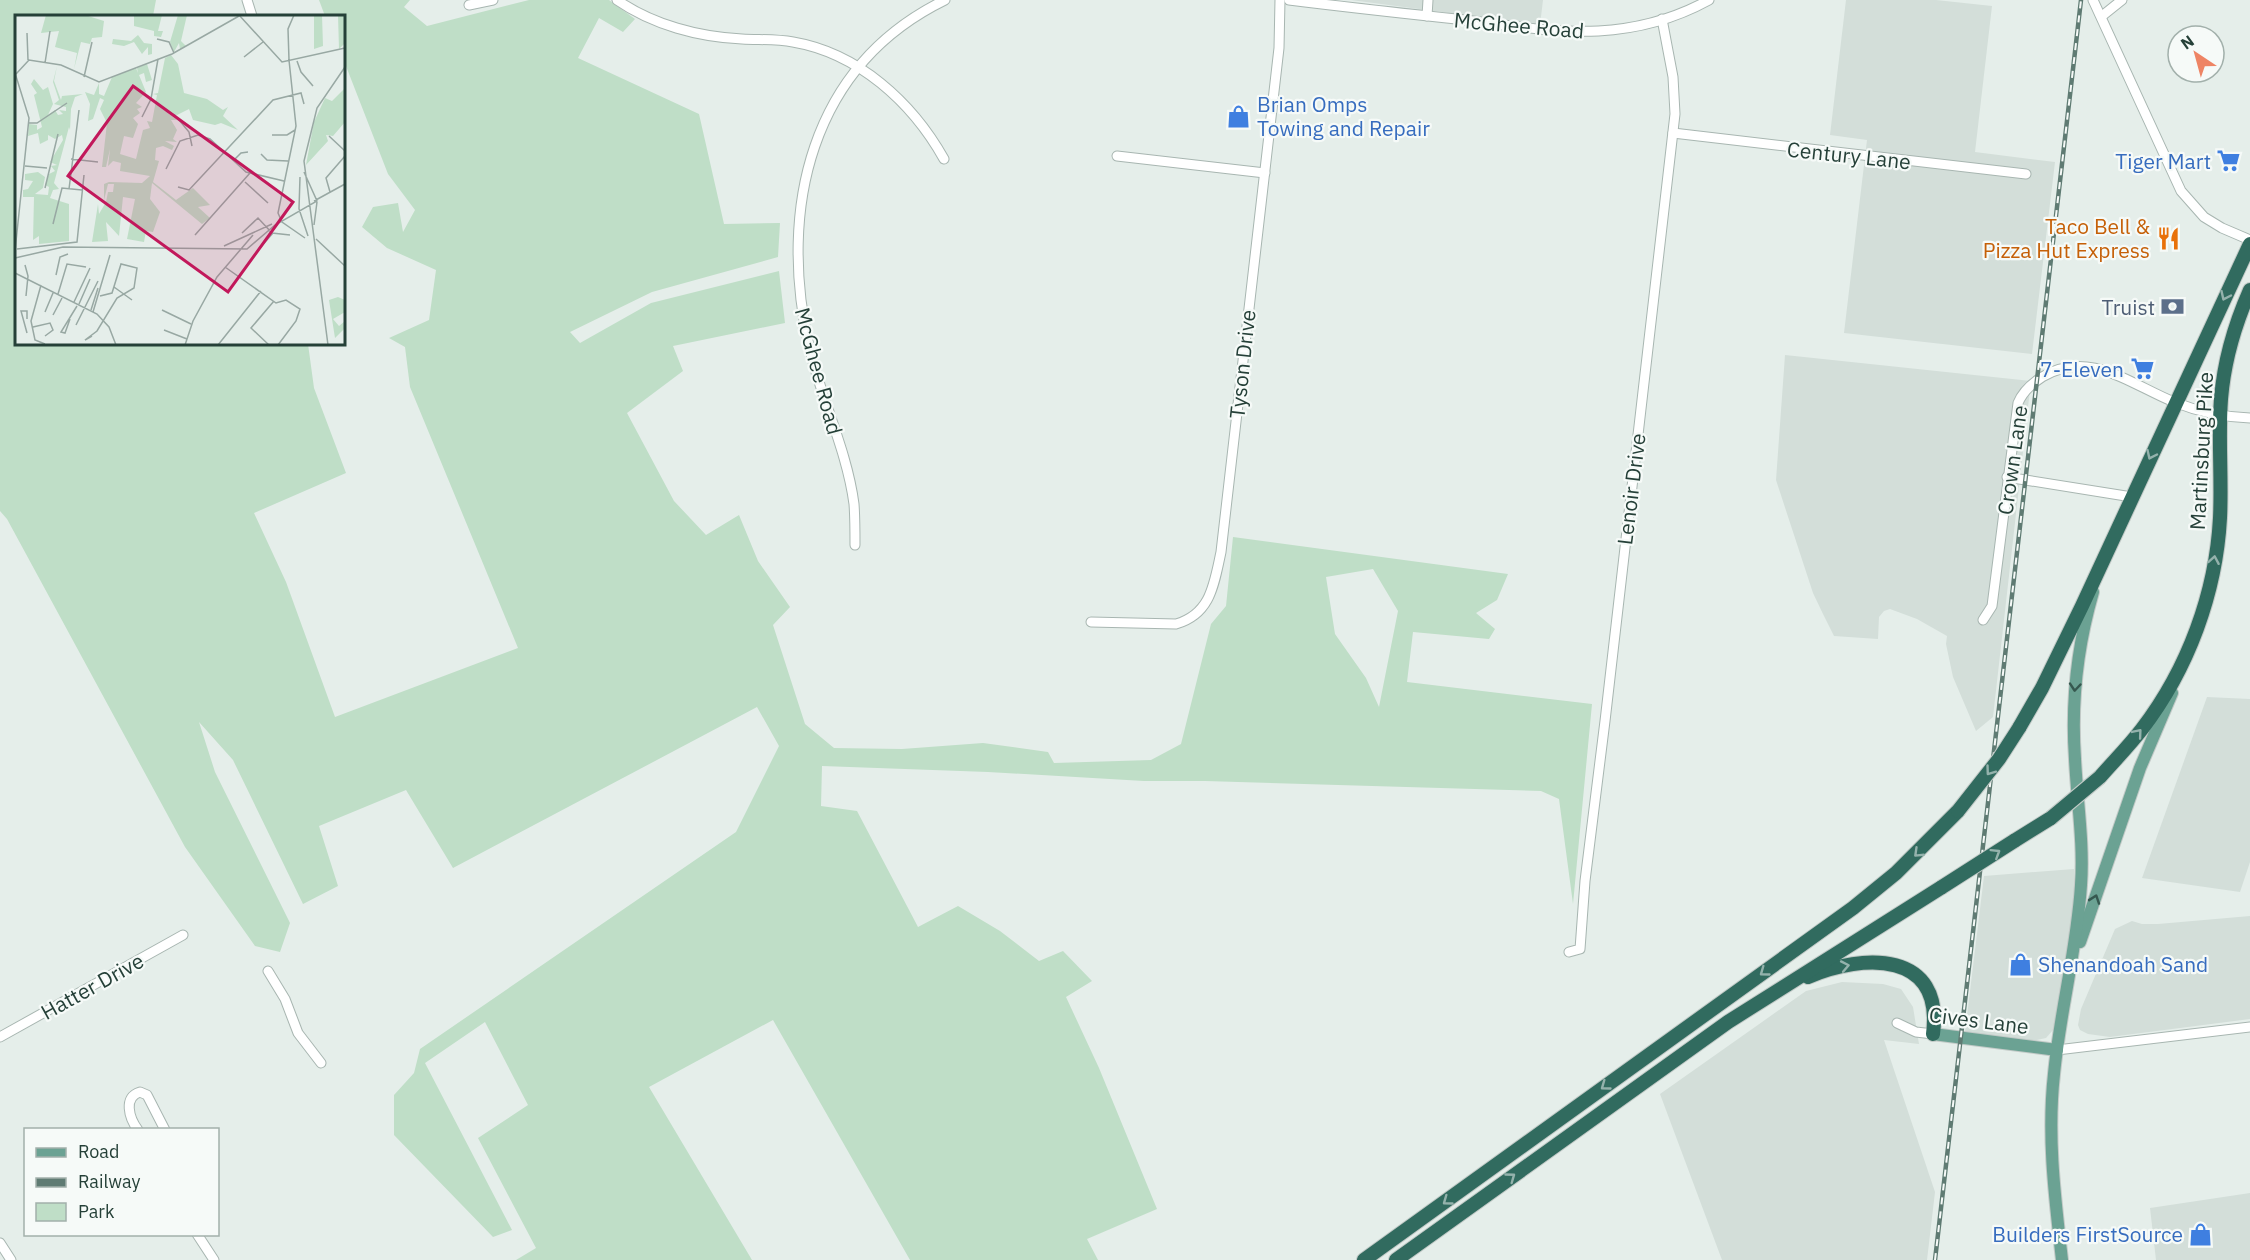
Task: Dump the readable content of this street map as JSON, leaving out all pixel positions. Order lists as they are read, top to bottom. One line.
{"streets":{"highway":["Martinsburg Pike"],"main road":["Cives Lane"],"street":["McGhee Road","Century Lane","Tyson Drive","Crown Lane","Lenoir Drive","Hatter Drive"]},"crossings":[["McGhee Road","Lenoir Drive"],["Century Lane","Lenoir Drive"],["Martinsburg Pike","Crown Lane"]],"places":{"shop":["Brian Omps Towing and Repair","Shenandoah Sand","Builders FirstSource"],"supermarket":["Tiger Mart","7-Eleven"],"restaurant":["Taco Bell & Pizza Hut Express"],"bank":["Truist"]},"legend":["Road","Railway","Park"],"north":"top left"}
